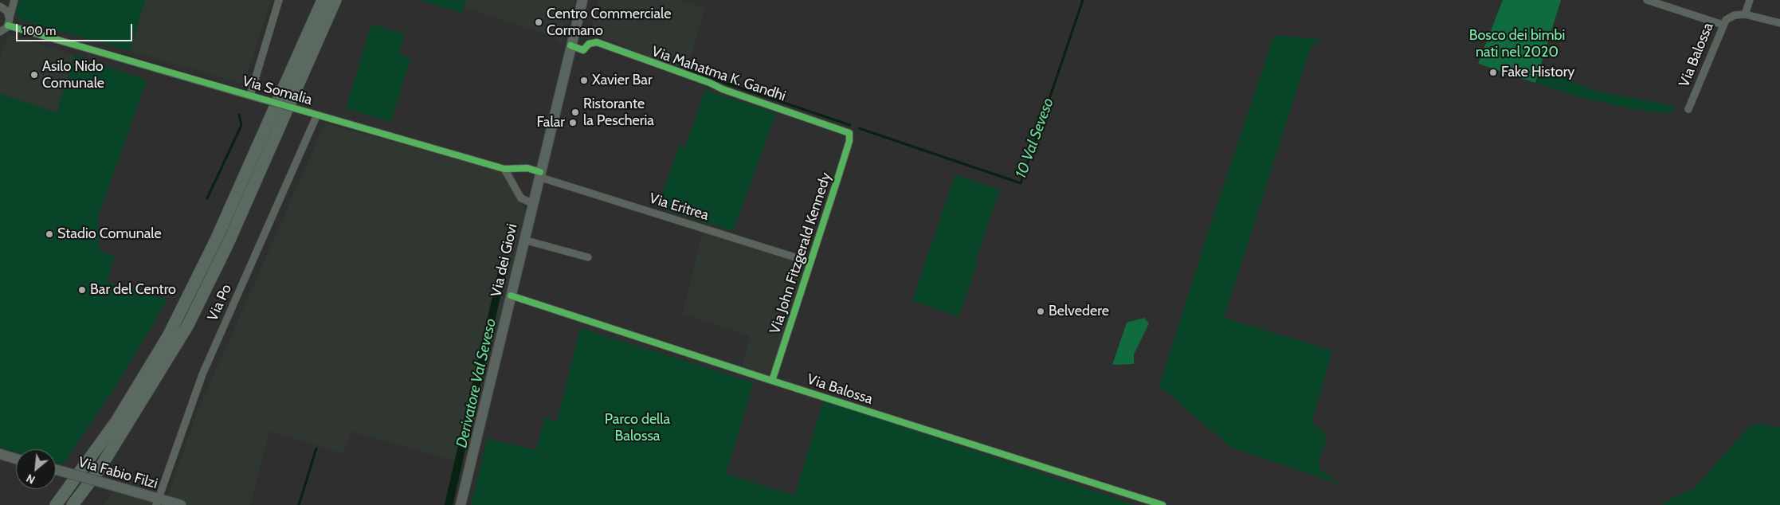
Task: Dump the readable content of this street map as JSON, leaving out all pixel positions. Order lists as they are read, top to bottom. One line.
{"streets":{"main road":["Via dei Giovi","Via Fabio Filzi"],"street":["Via Balossa","Via Mahatma K. Gandhi","Via Somalia","Via Eritrea","Via John Fitzgerald Kennedy","Via Po"]},"crossings":[["Via Balossa","Via John Fitzgerald Kennedy"],["Via Balossa","Via dei Giovi"],["Via Mahatma K. Gandhi","Via John Fitzgerald Kennedy"],["Via Mahatma K. Gandhi","Via dei Giovi"],["Via Somalia","Via Eritrea"],["Via Somalia","Via dei Giovi"],["Via Somalia","Via Po"],["Via Eritrea","Via John Fitzgerald Kennedy"],["Via Eritrea","Via dei Giovi"],["Via Po","Via Fabio Filzi"]],"water":["10 Val Seveso","Derivatore Val Seveso"],"parks":["Bosco dei bimbi nati nel 2020","Parco della Balossa"],"places":["Centro Commerciale Cormano","Fake History","Asilo Nido Comunale","Xavier Bar","Ristorante la Pescheria","Falar","Stadio Comunale","Bar del Centro","Belvedere"],"scale_bar":"100 m","north":"bottom left"}
